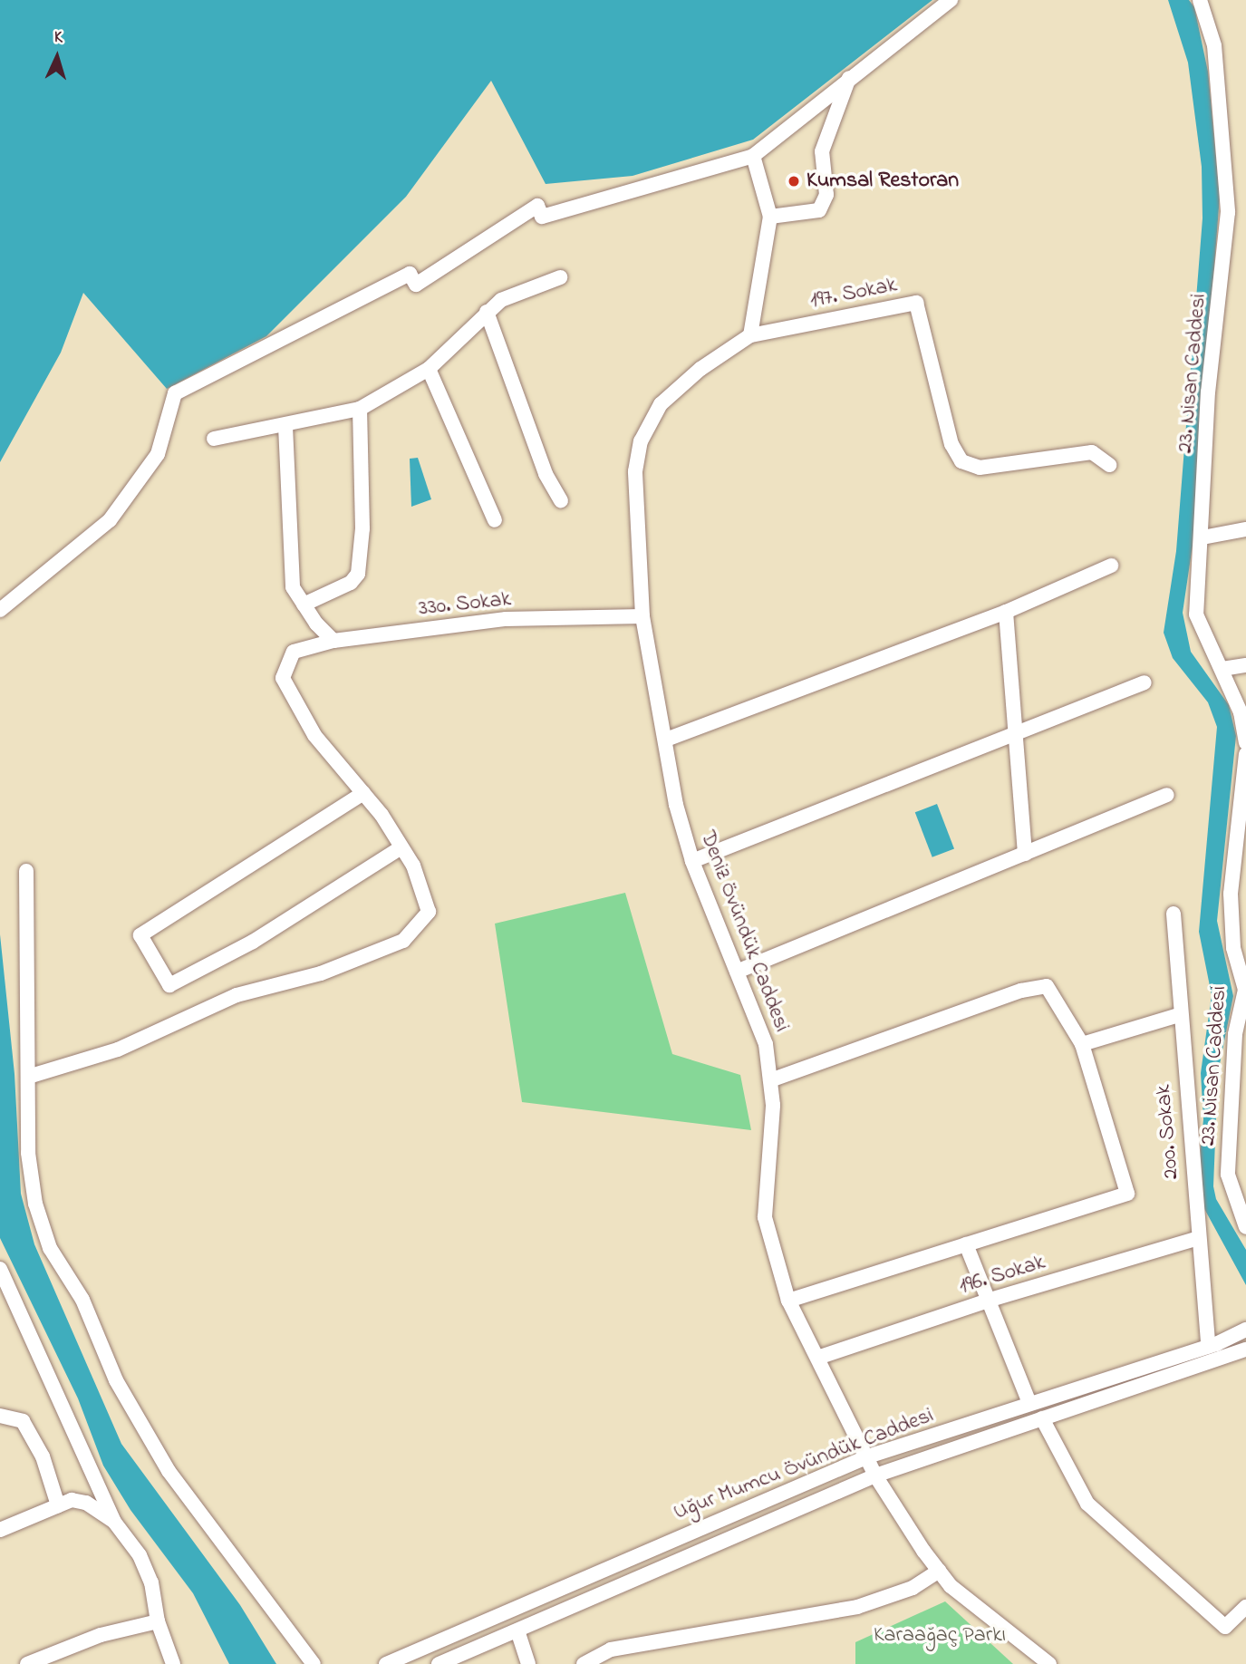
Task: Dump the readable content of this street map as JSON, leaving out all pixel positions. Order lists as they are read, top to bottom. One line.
{"streets":{"street":["197. Sokak","23. Nisan Caddesi","330. Sokak","Deniz Övündük Caddesi","200. Sokak","196. Sokak","Uğur Mumcu Övündük Caddesi"]},"crossings":[["197. Sokak","Deniz Övündük Caddesi"],["330. Sokak","Deniz Övündük Caddesi"],["Deniz Övündük Caddesi","196. Sokak"],["Deniz Övündük Caddesi","Uğur Mumcu Övündük Caddesi"],["200. Sokak","196. Sokak"],["200. Sokak","Uğur Mumcu Övündük Caddesi"]],"parks":["Karaağaç Parkı"],"places":["Kumsal Restoran"],"north":"top"}
